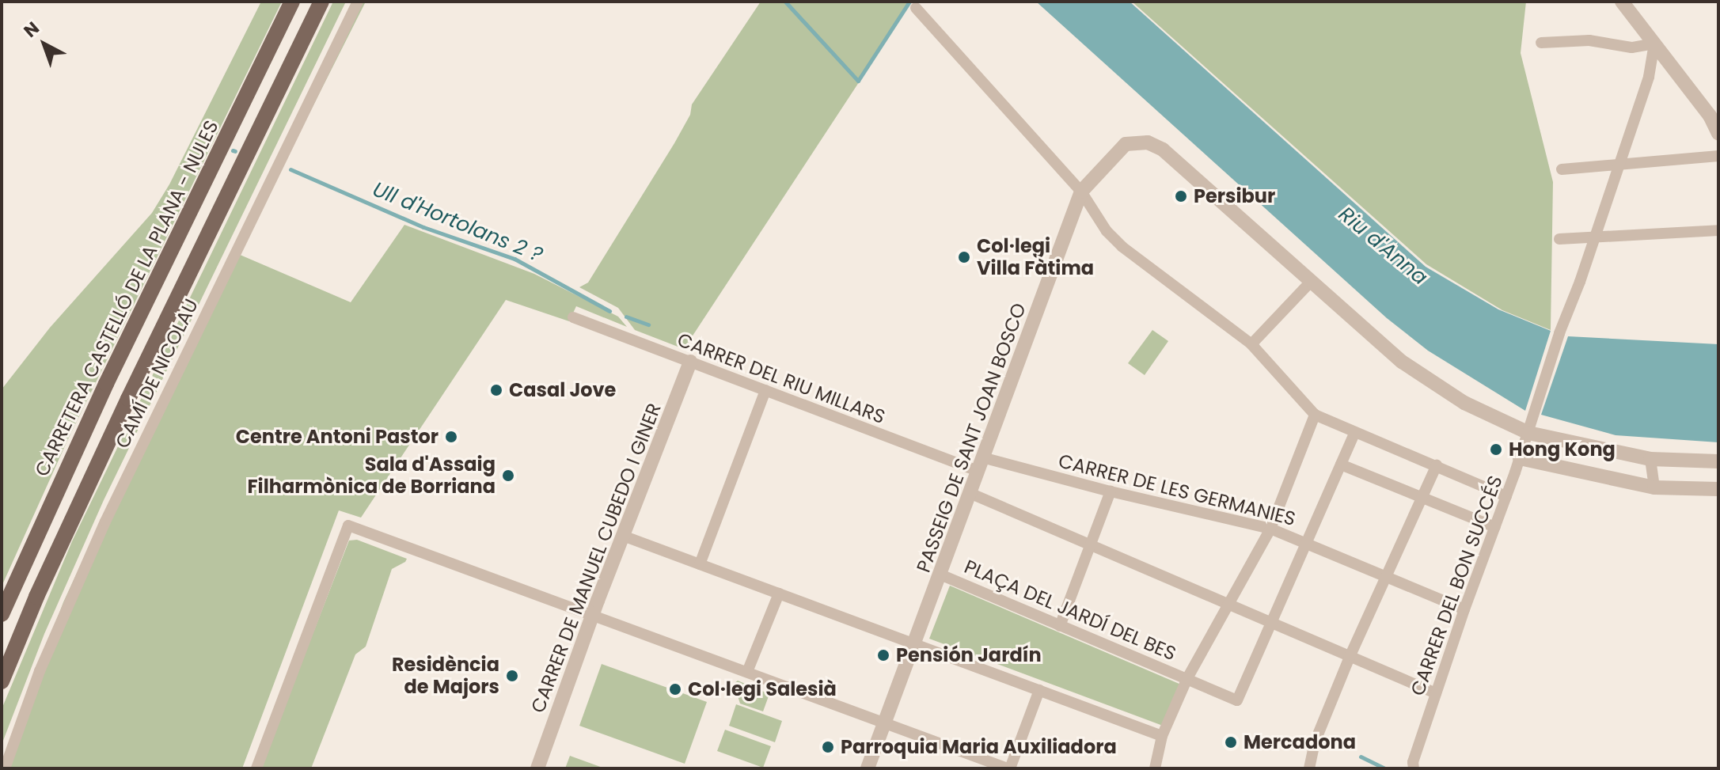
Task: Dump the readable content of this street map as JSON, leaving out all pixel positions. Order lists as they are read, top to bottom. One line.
{"streets":{"main road":["CARRETERA CASTELLÓ DE LA PLANA - NULES"],"street":["CAMÍ DE NICOLAU","CARRER DEL RIU MILLARS","PASSEIG DE SANT JOAN BOSCO","CARRER DE LES GERMANIES","CARRER DE MANUEL CUBEDO I GINER","CARRER DEL BON SUCCÉS","PLAÇA DEL JARDÍ DEL BES"]},"crossings":[["CARRER DEL RIU MILLARS","PASSEIG DE SANT JOAN BOSCO"],["CARRER DEL RIU MILLARS","CARRER DE LES GERMANIES"],["CARRER DEL RIU MILLARS","CARRER DE MANUEL CUBEDO I GINER"],["PASSEIG DE SANT JOAN BOSCO","CARRER DE LES GERMANIES"],["PASSEIG DE SANT JOAN BOSCO","PLAÇA DEL JARDÍ DEL BES"],["CARRER DE LES GERMANIES","CARRER DEL BON SUCCÉS"]],"water":["Ull d'Hortolans 2 ?","Riu d'Anna"],"places":["Persibur","Col·legi Villa Fàtima","Casal Jove","Centre Antoni Pastor","Hong Kong","Sala d'Assaig Filharmònica de Borriana","Pensión Jardín","Residència de Majors","Col·legi Salesià","Mercadona","Parroquia Maria Auxiliadora"],"north":"top left"}
